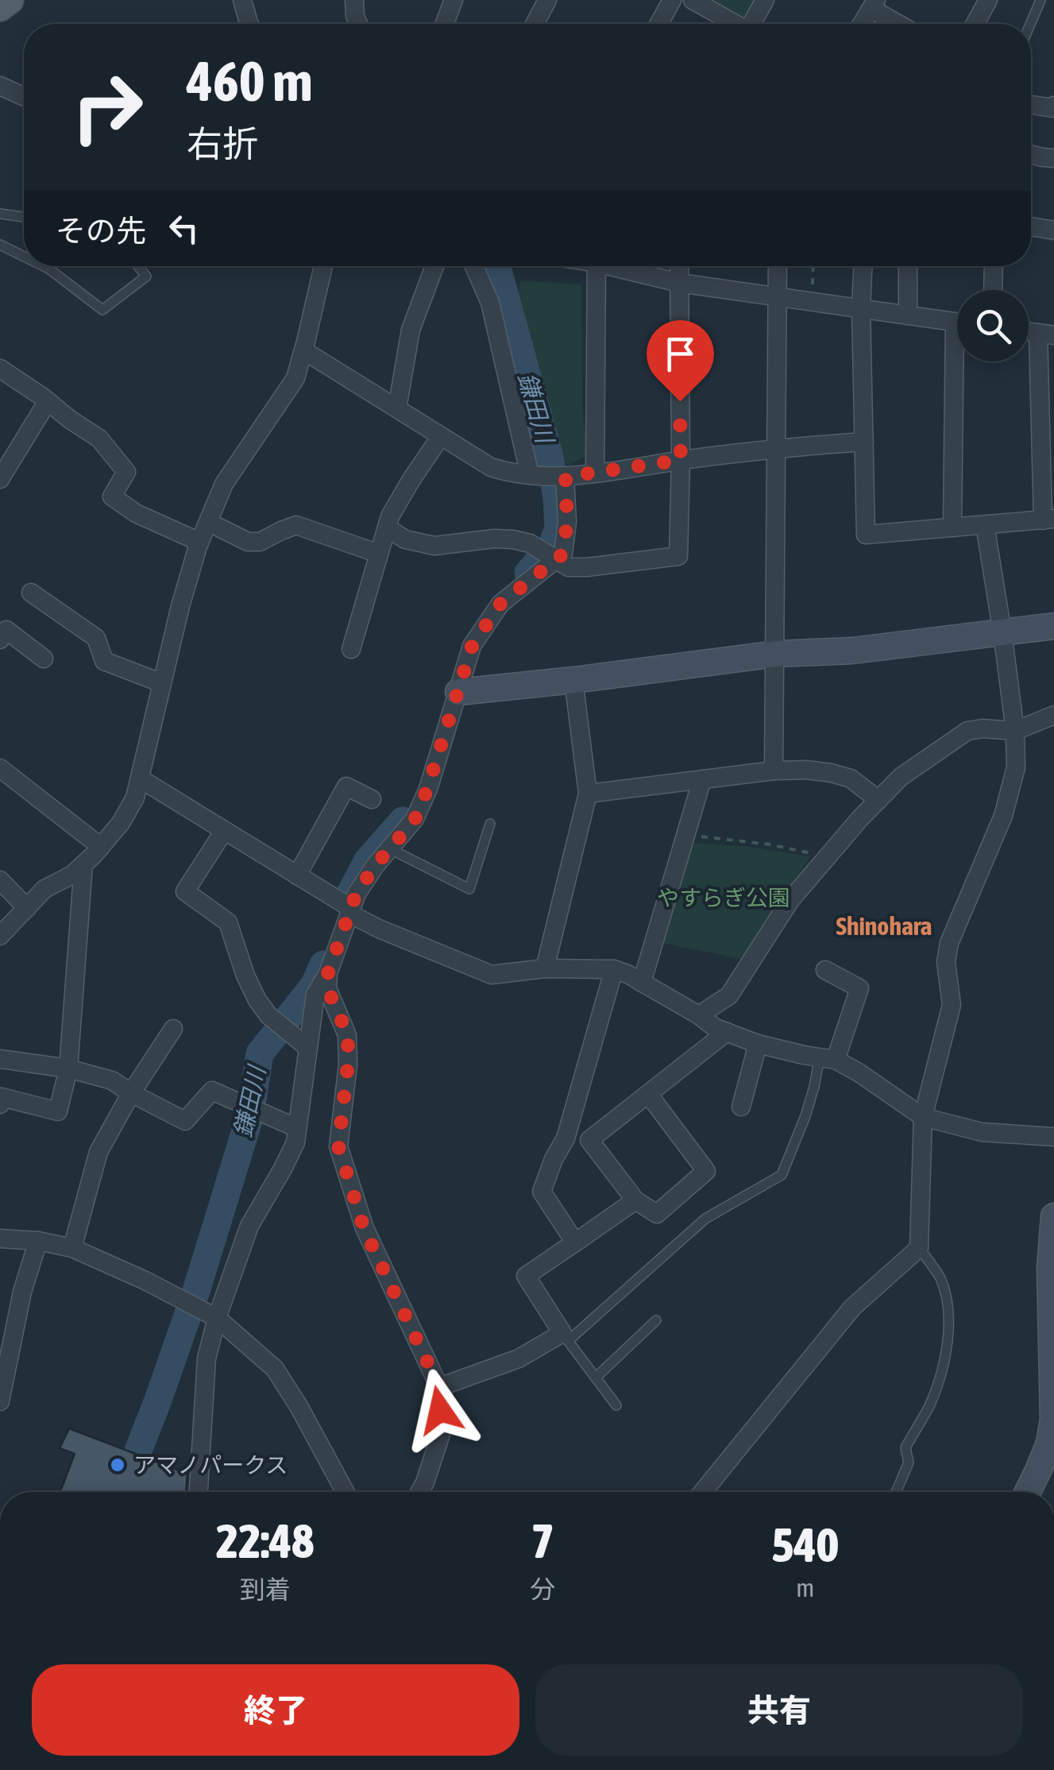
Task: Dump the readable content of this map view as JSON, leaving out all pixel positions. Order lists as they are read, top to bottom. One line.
{"districts":["Shinohara"],"water":["鎌田川"],"parks":["やすらぎ公園"],"places":["アマノパークス"],"page":{"turn":["460 m","右折"],"then":"その先","eta":["22:48","到着","7","分","540","m"],"buttons":["終了","共有"]}}
